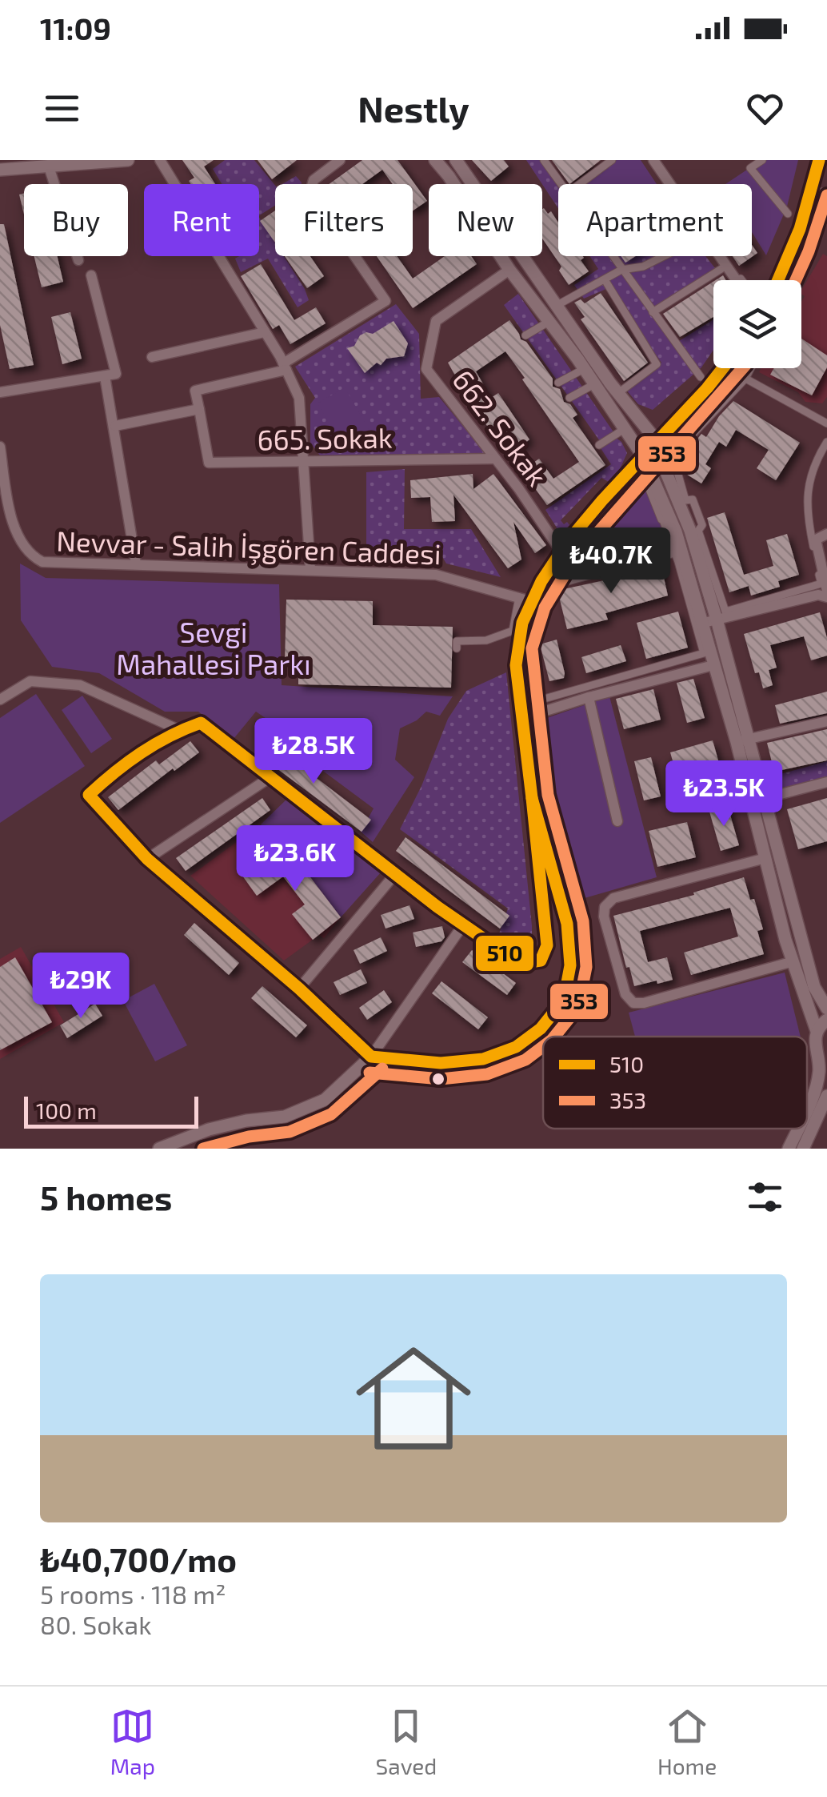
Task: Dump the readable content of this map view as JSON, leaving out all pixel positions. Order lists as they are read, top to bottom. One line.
{"streets":{"street":["662. Sokak","665. Sokak","Nevvar - Salih İşgören Caddesi"]},"crossings":[["662. Sokak","665. Sokak"]],"parks":["Sevgi Mahallesi Parkı"],"lines":["transit line 510","transit line 353"],"legend":["510","353"],"scale_bar":"100 m","page":{"status":"11:09","header":"Nestly","chip":["Buy","Rent","Filters","New","Apartment"],"price":["₺40.7K","₺28.5K","₺23.5K","₺23.6K","₺29K"],"scale":"100 m","heading":"5 homes","list":[{"name":"₺40,700/mo","note":"5 rooms · 118 m² · 80. Sokak"}],"tabs":["Map","Saved","Home"]}}
